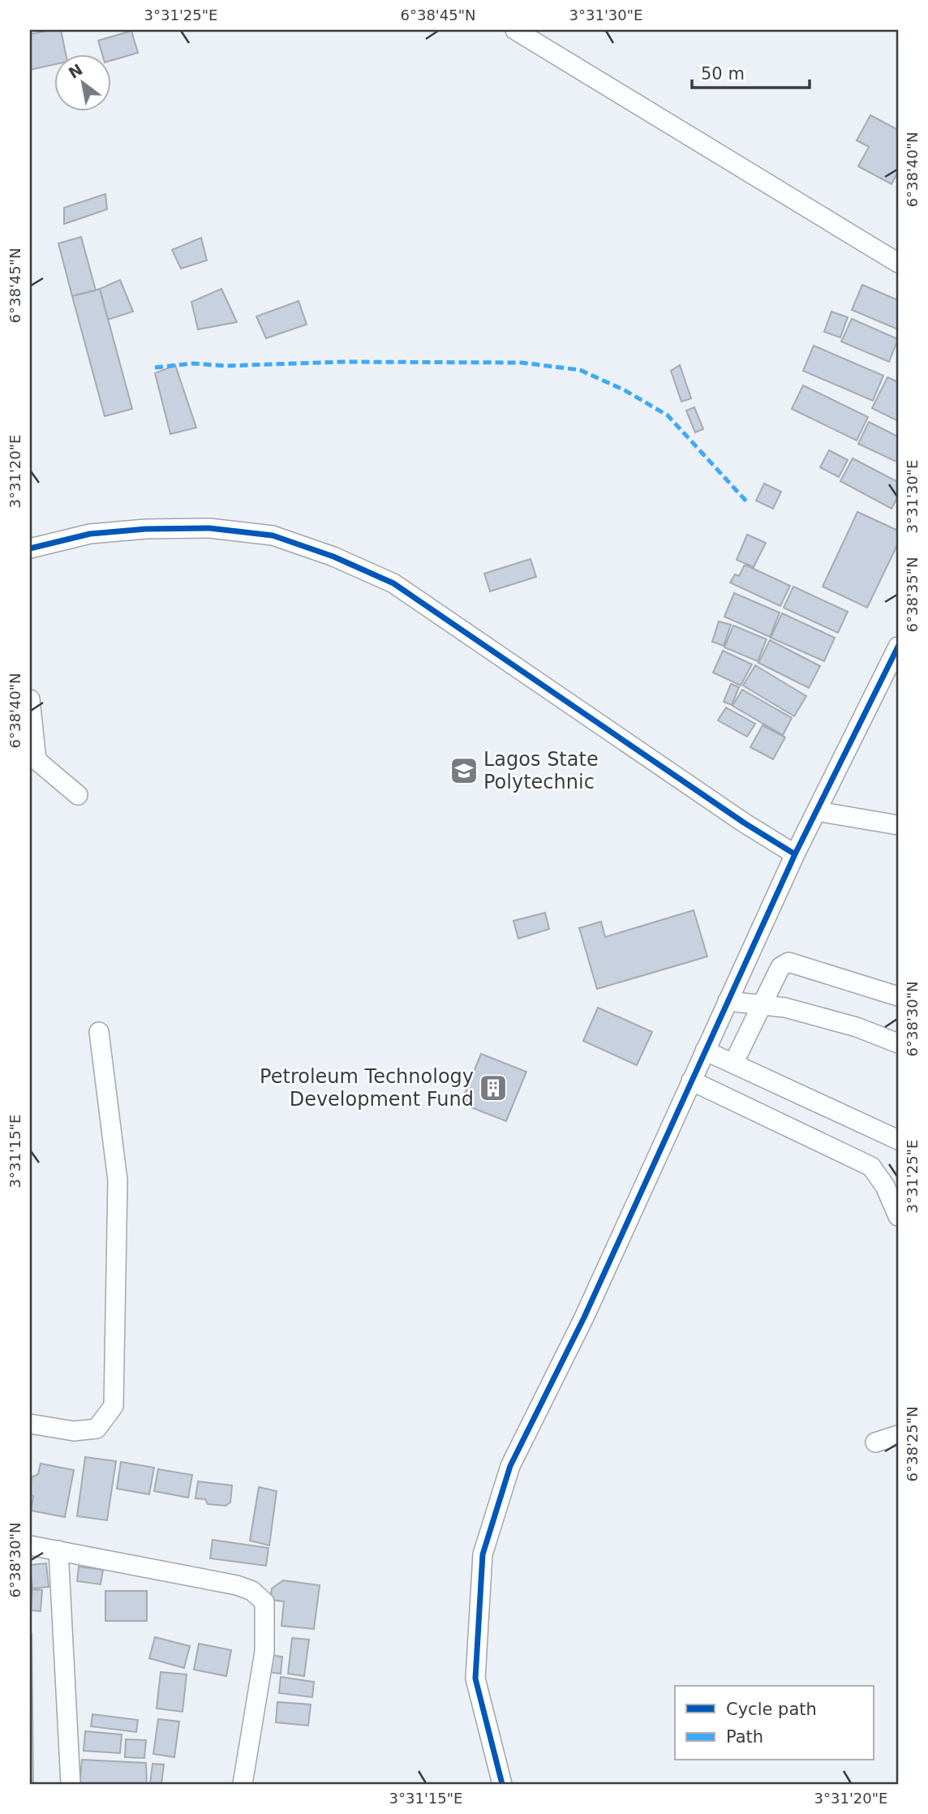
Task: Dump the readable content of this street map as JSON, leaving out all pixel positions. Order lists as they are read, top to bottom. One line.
{"places":{"school or university":["Lagos State Polytechnic"],"building":["Petroleum Technology Development Fund"]},"legend":["Cycle path","Path"],"scale_bar":"50 m","north":"top left","coordinates":["3°31'25\"E","6°38'45\"N","3°31'30\"E","6°38'40\"N","3°31'20\"E","6°38'35\"N","6°38'30\"N","3°31'15\"E","6°38'25\"N"]}
